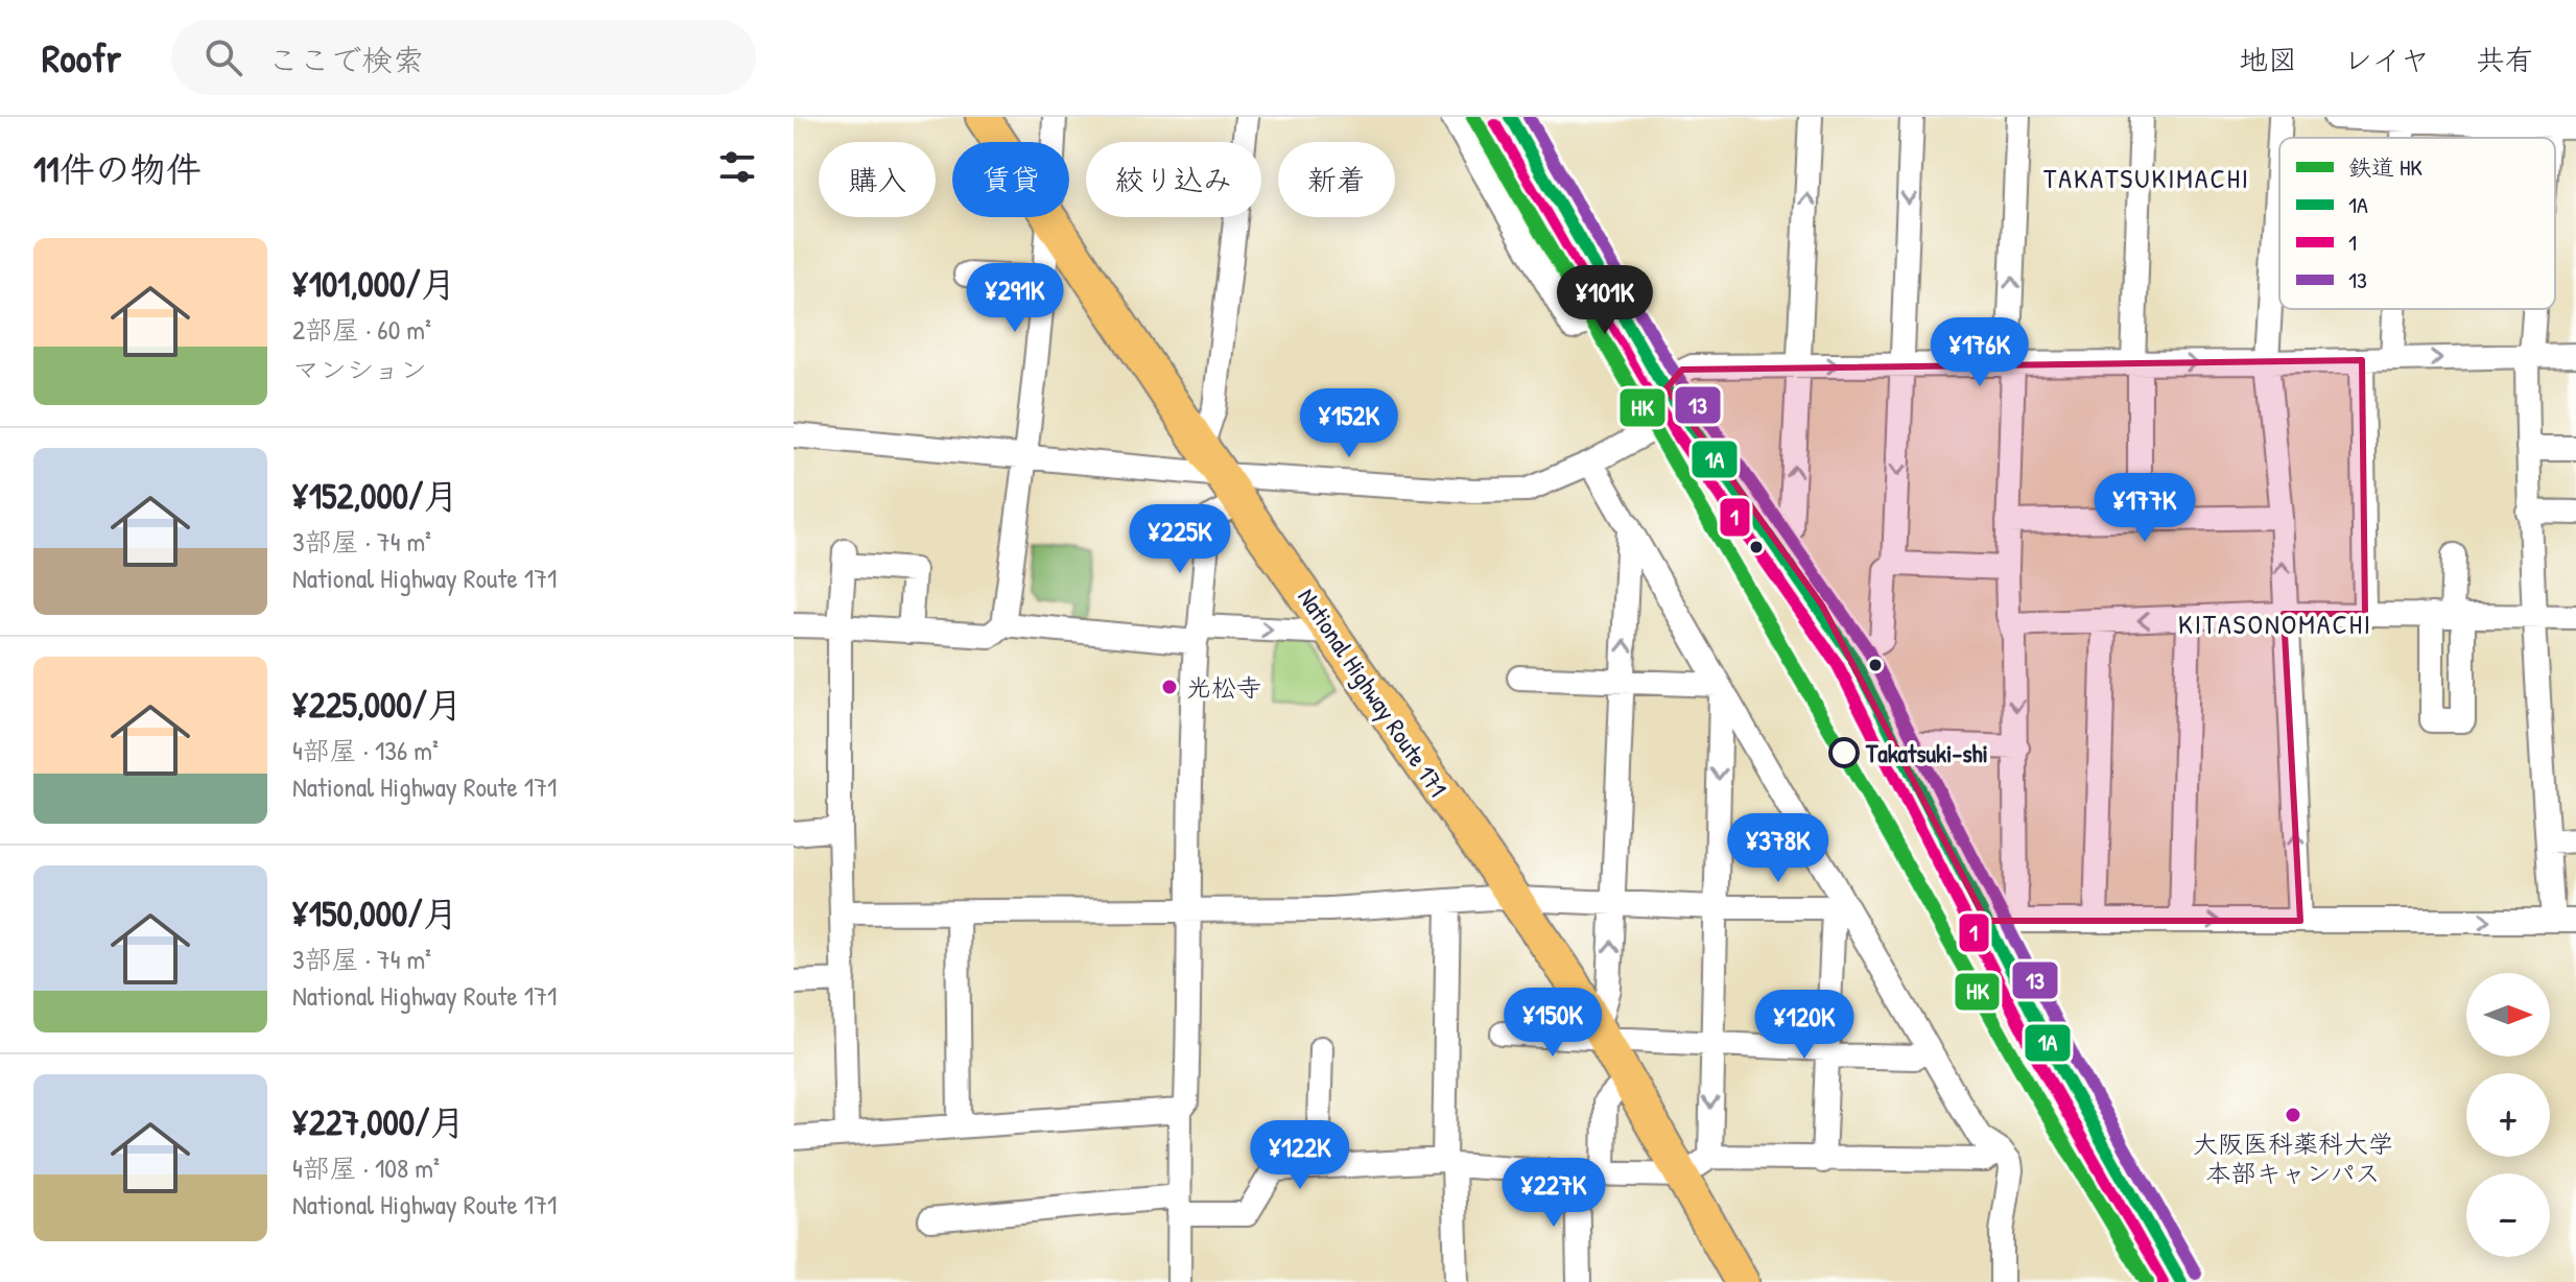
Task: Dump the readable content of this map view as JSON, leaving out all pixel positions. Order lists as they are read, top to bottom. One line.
{"streets":{"highway":["National Highway Route 171"]},"districts":["TAKATSUKIMACHI","KITASONOMACHI"],"places":["光松寺","Takatsuki-shi","大阪医科薬科大学 本部キャンパス"],"lines":["rail line HK","transit line 1A","transit line 13","transit line 1"],"legend":["鉄道 HK","1A","1","13"],"north":"right","page":{"header":"Roofr","search":"ここで検索","nav":["地図","レイヤ","共有"],"heading":"11件の物件","chip":["購入","賃貸","絞り込み","新着"],"list":[{"name":"¥101,000/月","note":"2部屋 · 60 m² · マンション"},{"name":"¥152,000/月","note":"3部屋 · 74 m² · National Highway Route 171"},{"name":"¥225,000/月","note":"4部屋 · 136 m² · National Highway Route 171"},{"name":"¥150,000/月","note":"3部屋 · 74 m² · National Highway Route 171"},{"name":"¥227,000/月","note":"4部屋 · 108 m² · National Highway Route 171"}],"price":["¥291K","¥101K","¥176K","¥152K","¥177K","¥225K","¥378K","¥150K","¥120K","¥122K","¥227K"],"map_buttons":["+","−"]}}
